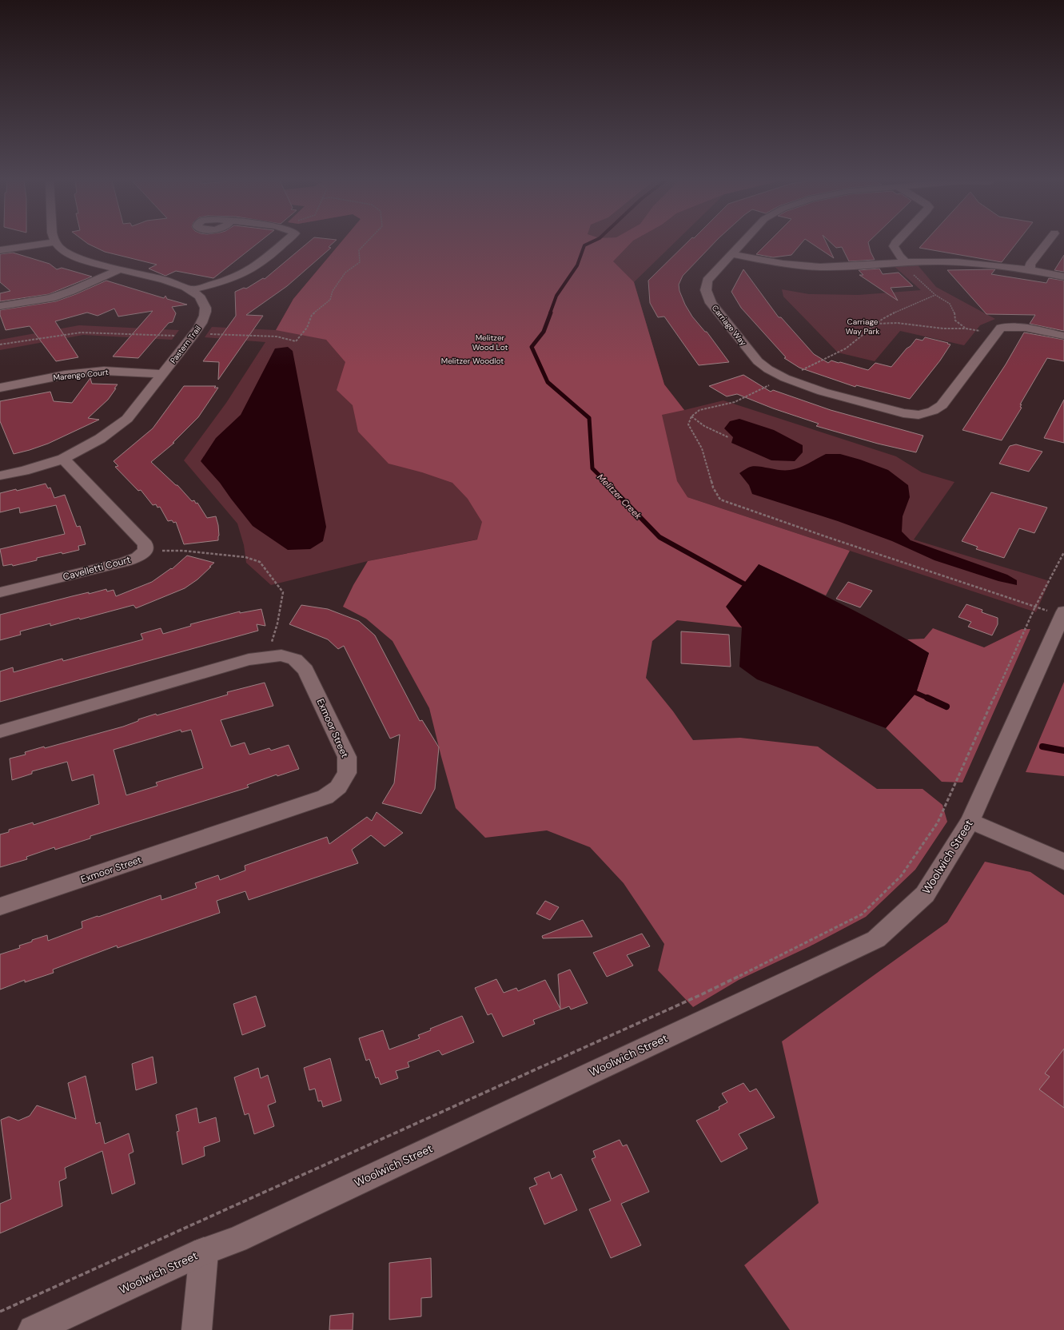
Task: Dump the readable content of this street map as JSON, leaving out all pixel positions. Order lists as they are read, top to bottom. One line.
{"streets":{"street":["Carriage Way","Pastern Trail","Marengo Court","Cavelletti Court","Exmoor Street","Woolwich Street"]},"crossings":[["Pastern Trail","Marengo Court"]],"water":["Melitzer Creek"],"parks":["Carriage Way Park","Melitzer Wood Lot","Melitzer Woodlot"]}
